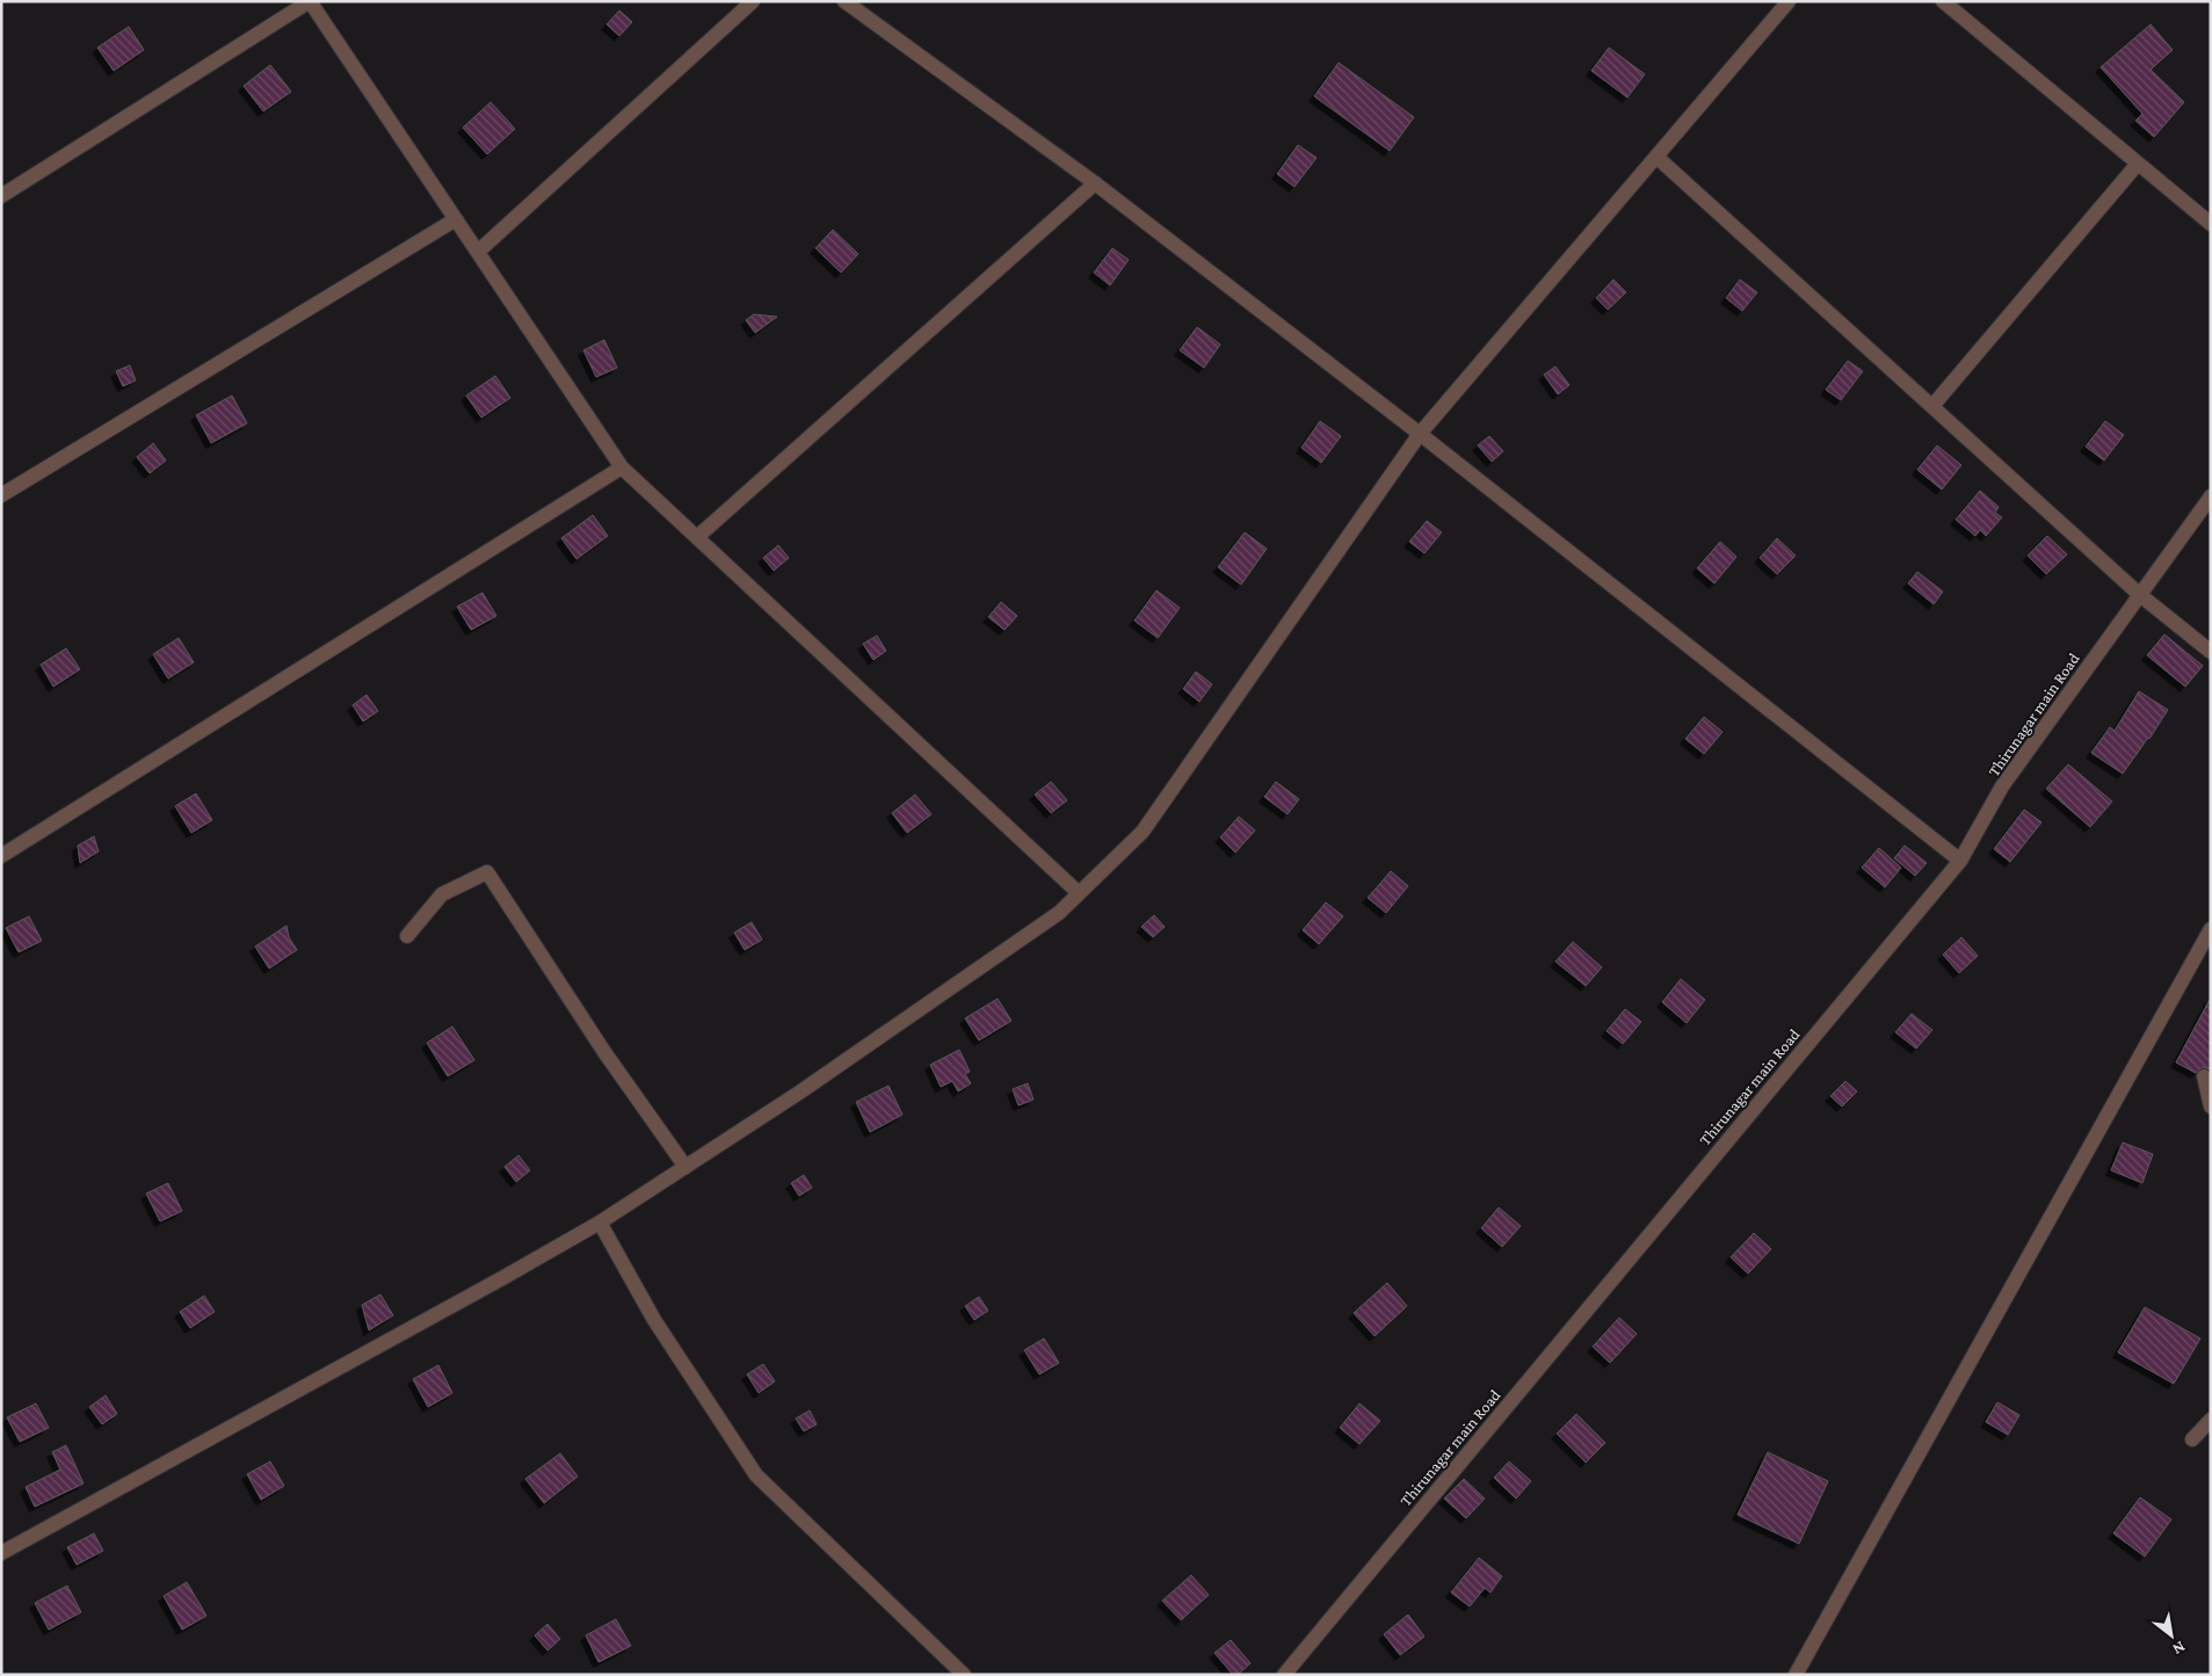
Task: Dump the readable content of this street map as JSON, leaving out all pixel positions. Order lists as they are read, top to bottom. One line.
{"streets":{"street":["Thirunagar main Road"]},"north":"bottom right"}
